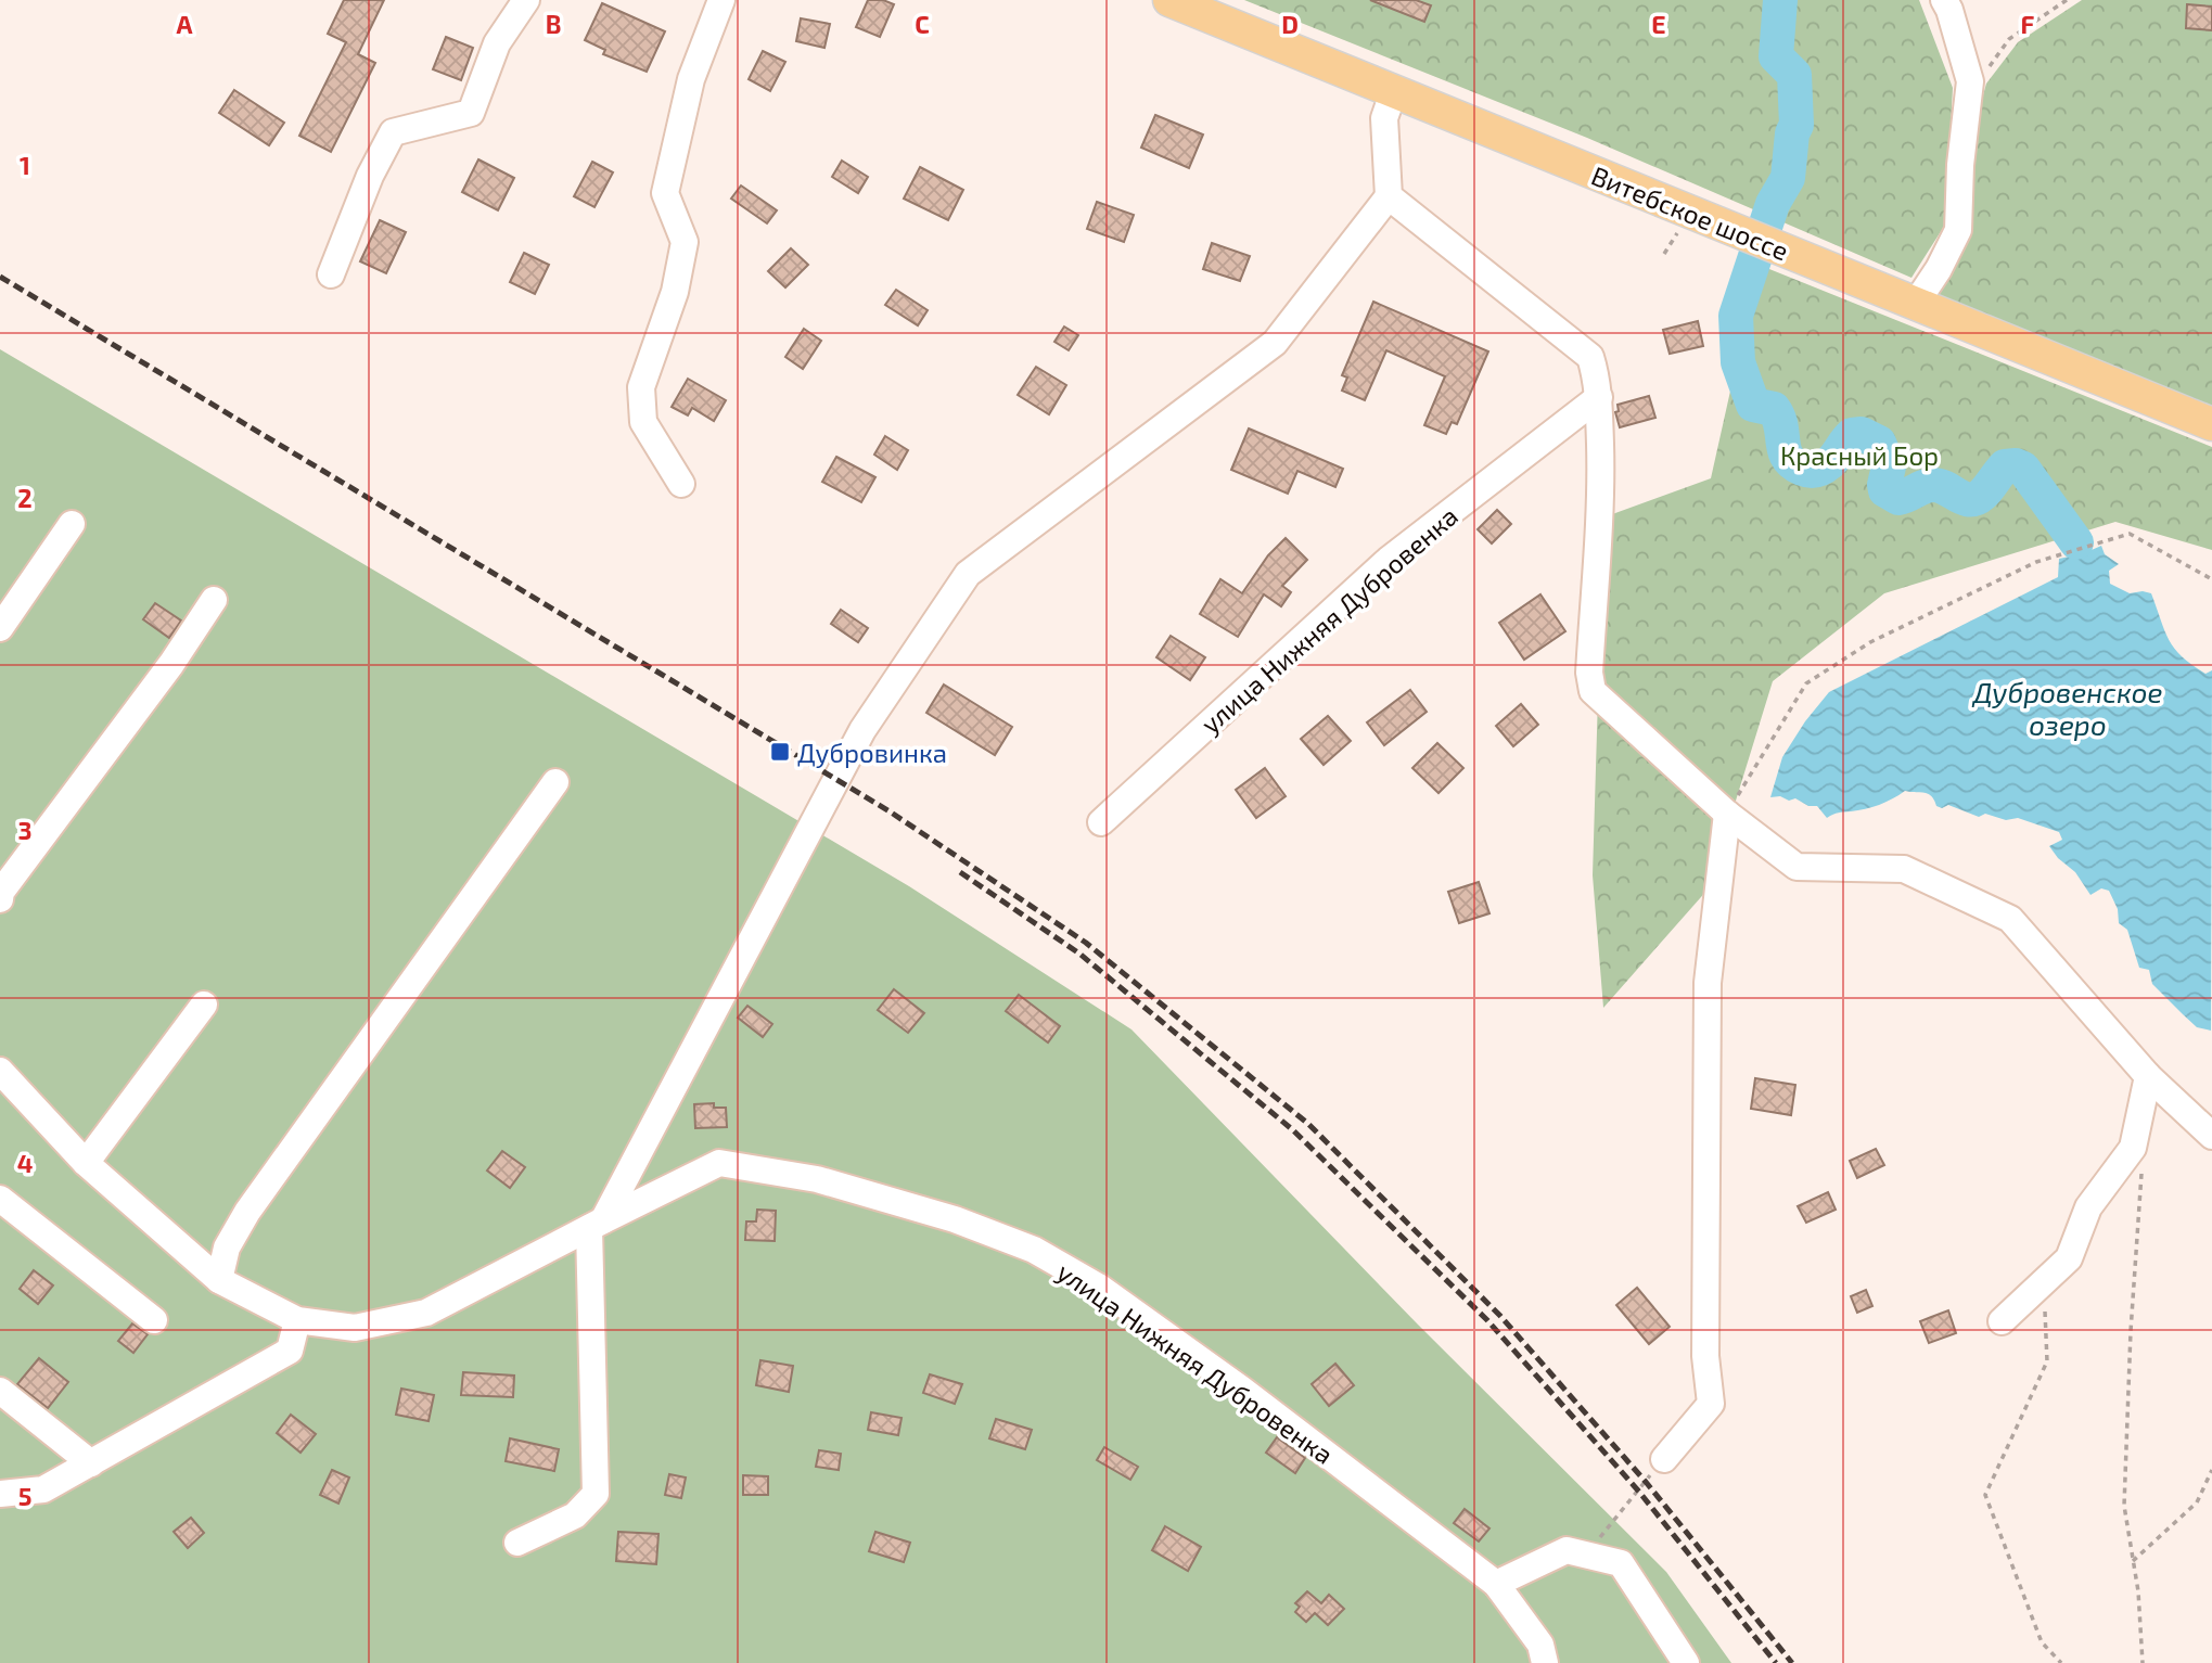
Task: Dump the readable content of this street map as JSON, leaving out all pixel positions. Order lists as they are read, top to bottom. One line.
{"streets":{"main road":["Витебское шоссе"],"street":["улица Нижняя Дубровенка"]},"water":["Дубровенское озеро"],"parks":["Красный Бор"],"places":{"transit":["Дубровинка"]},"grid":{"columns":["A","B","C","D","E","F"],"rows":["1","2","3","4","5"]}}
